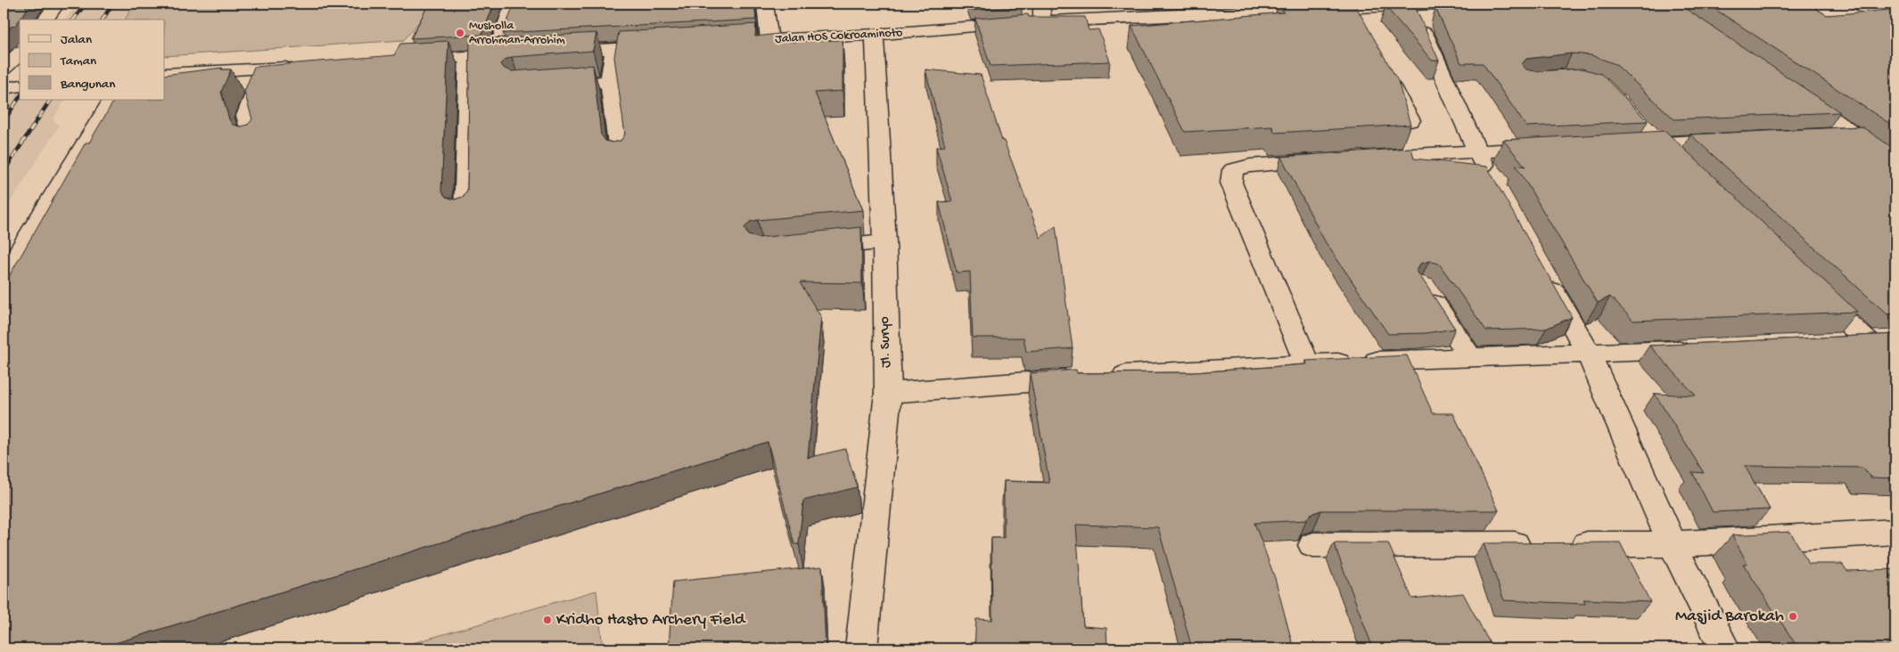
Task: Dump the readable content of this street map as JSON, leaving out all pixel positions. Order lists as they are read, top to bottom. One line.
{"streets":{"street":["Jalan HOS Cokroaminoto","Jl. Suryo"]},"crossings":[["Jalan HOS Cokroaminoto","Jl. Suryo"]],"places":["Musholla Arrohman-Arrohim","Masjid Barokah","Kridho Hasto Archery Field"],"legend":["Jalan","Taman","Bangunan"]}
